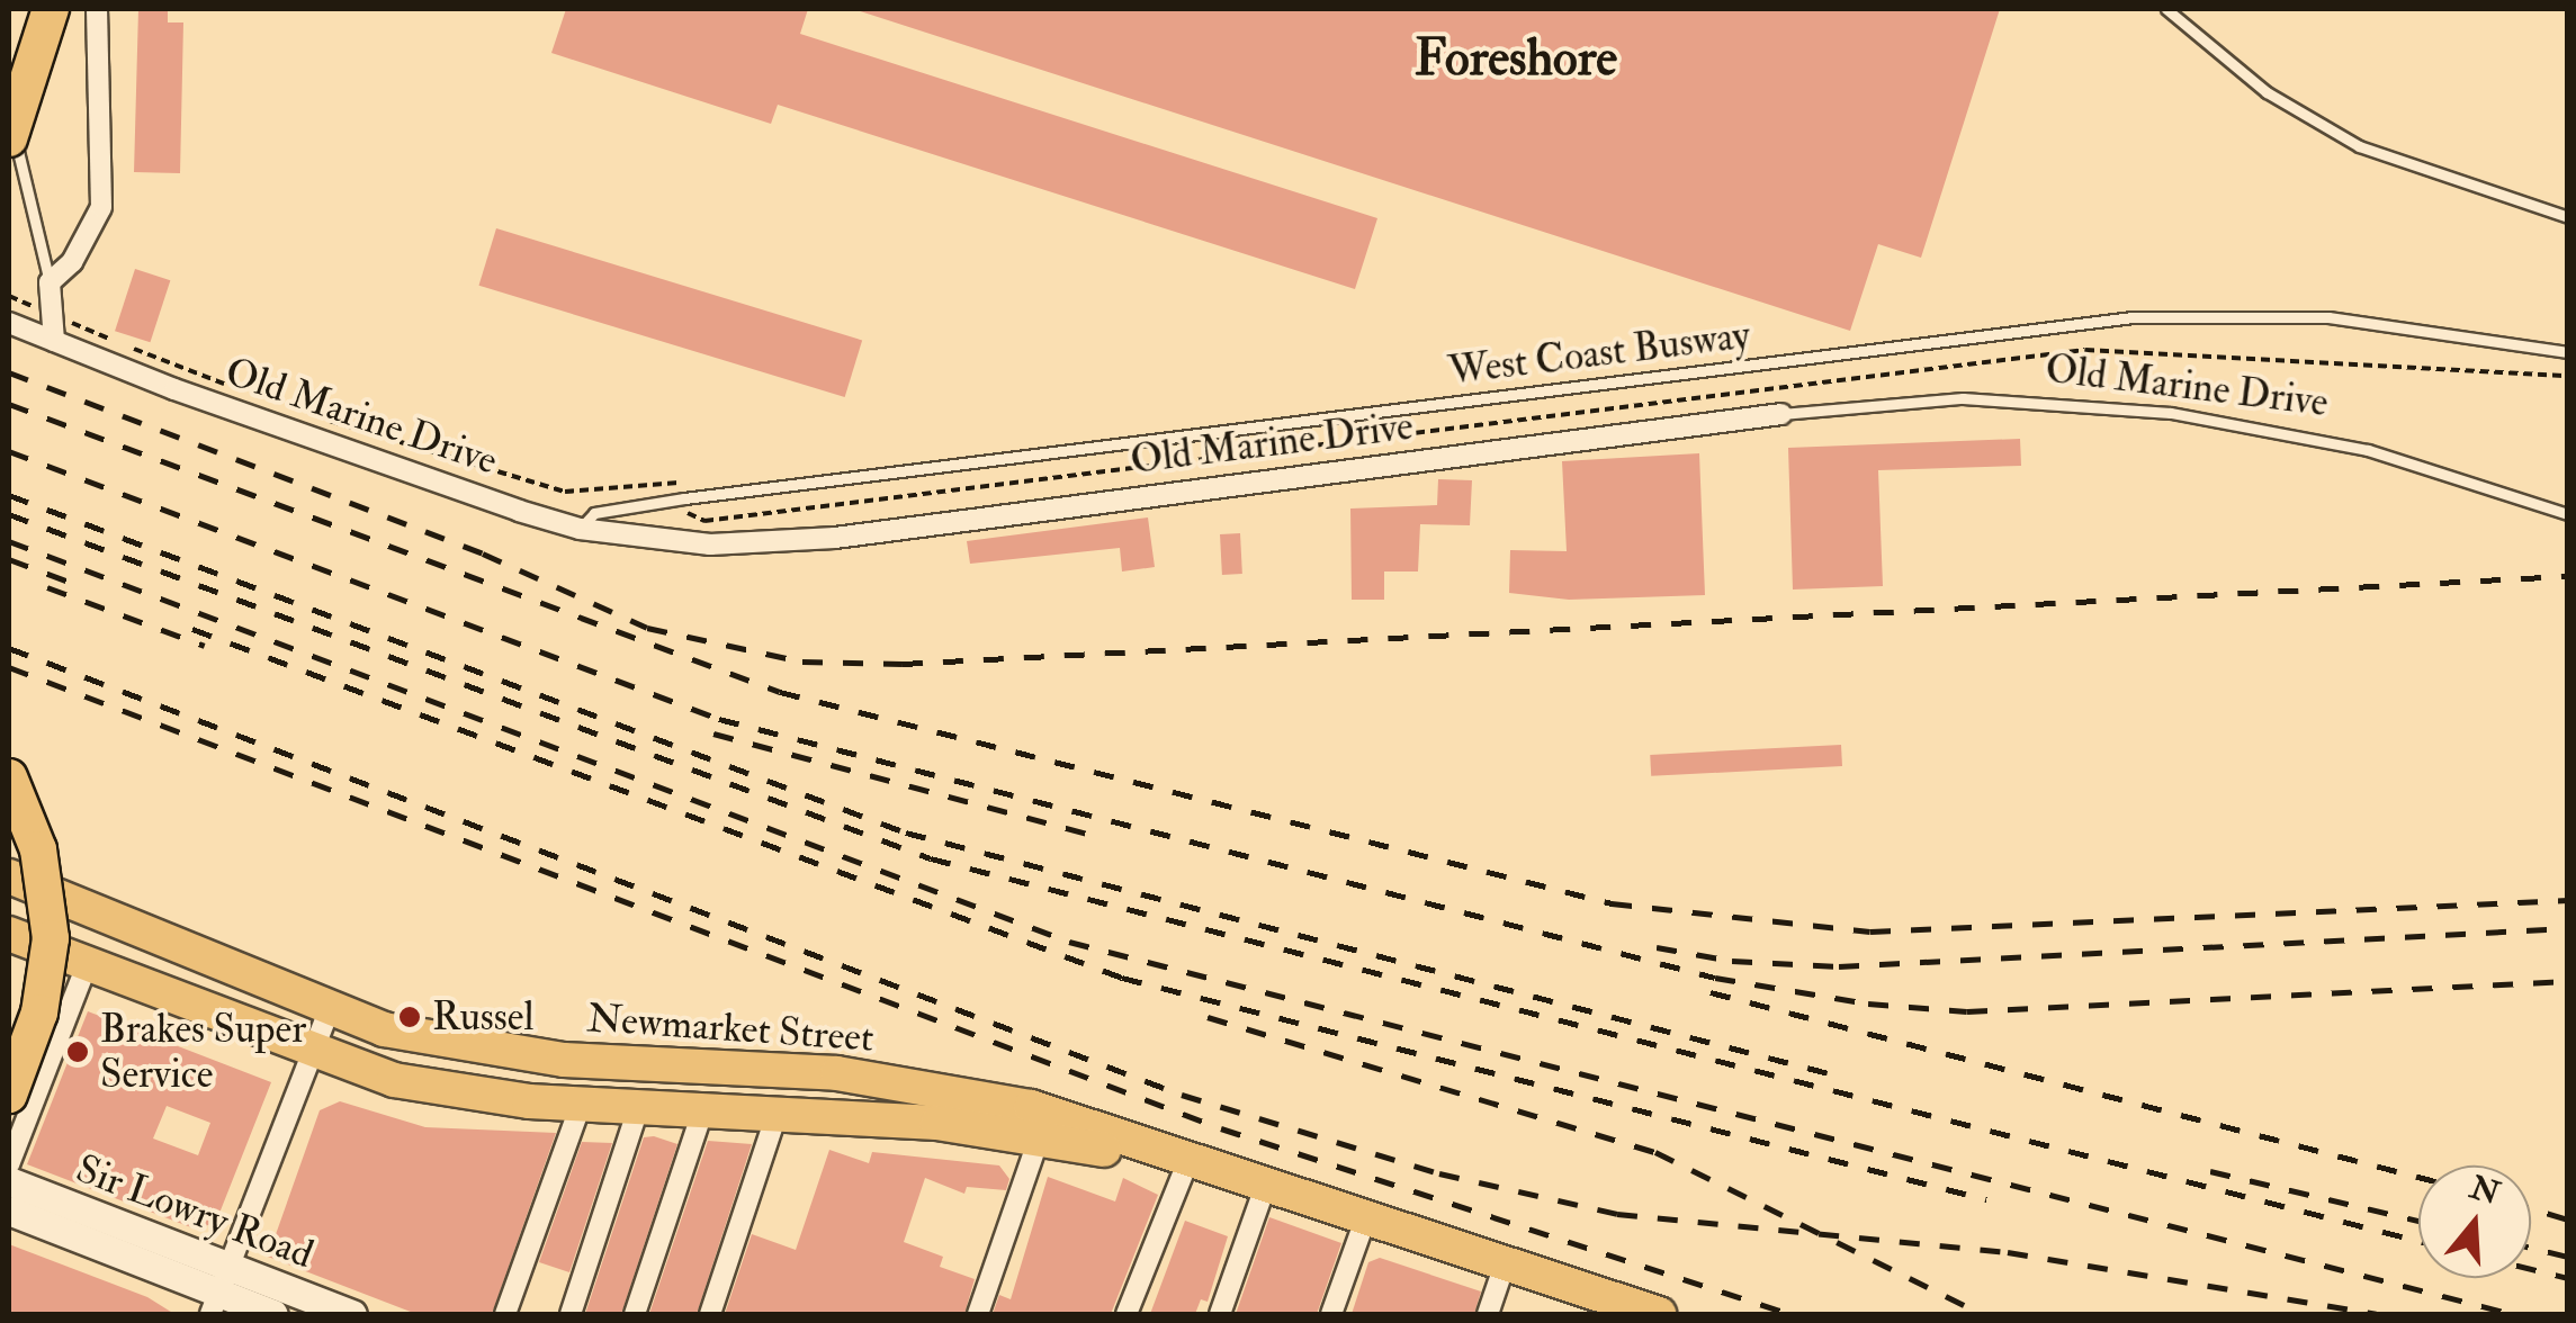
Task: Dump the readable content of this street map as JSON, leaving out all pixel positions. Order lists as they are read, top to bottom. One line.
{"streets":{"main road":["Newmarket Street","Sir Lowry Road"],"street":["Old Marine Drive"],"lane":["West Coast Busway"]},"crossings":[["West Coast Busway","Old Marine Drive"]],"districts":["Foreshore"],"places":["Russel","Brakes Super Service"],"north":"top"}
